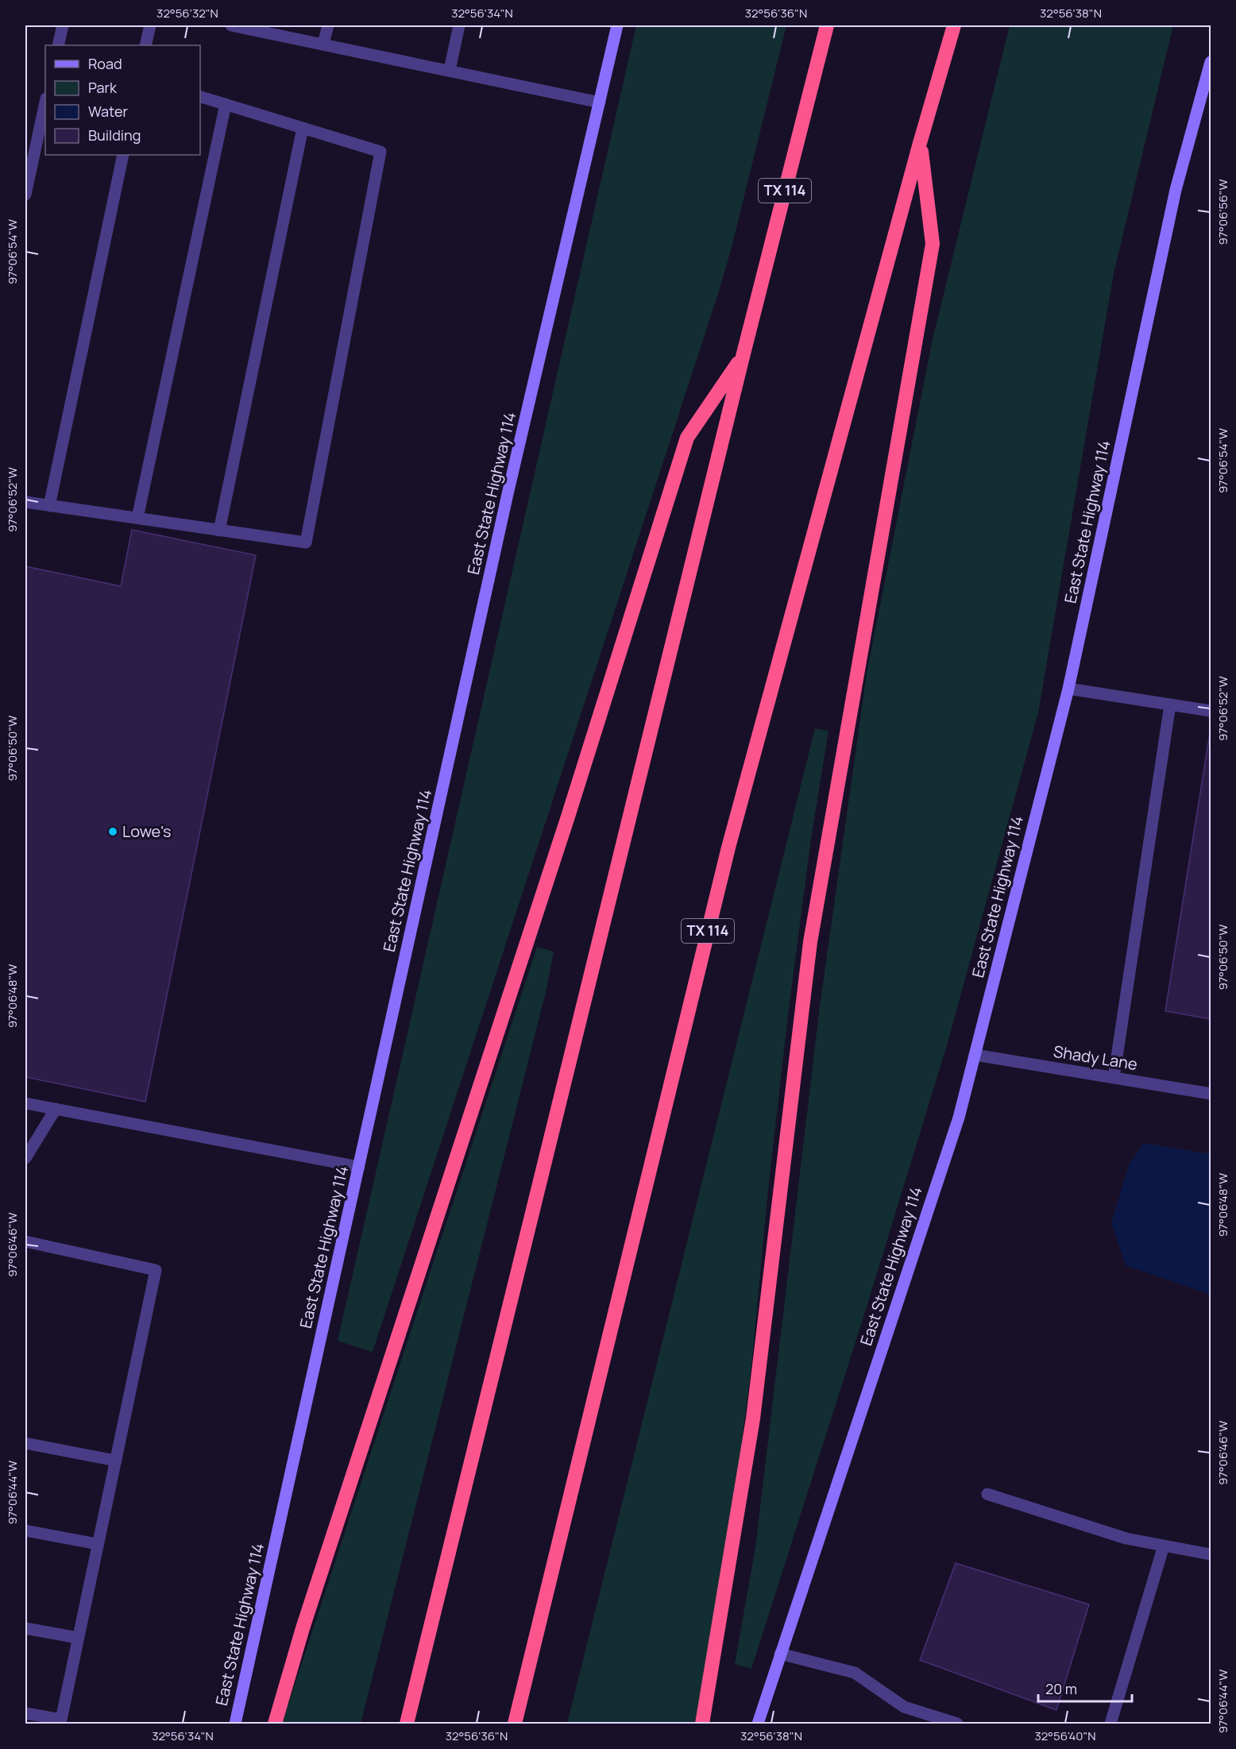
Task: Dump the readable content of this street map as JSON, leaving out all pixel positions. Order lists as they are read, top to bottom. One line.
{"streets":{"highway":["TX 114"],"main road":["East State Highway 114"],"street":["Shady Lane"]},"crossings":[["East State Highway 114","Shady Lane"]],"places":["Lowe's"],"legend":["Road","Park","Water","Building"],"scale_bar":"20 m","coordinates":["32°56'32\"N","32°56'34\"N","32°56'36\"N","32°56'38\"N","97°06'56\"W","97°06'54\"W","97°06'52\"W","97°06'50\"W","97°06'48\"W","97°06'46\"W","97°06'44\"W","32°56'40\"N"]}
